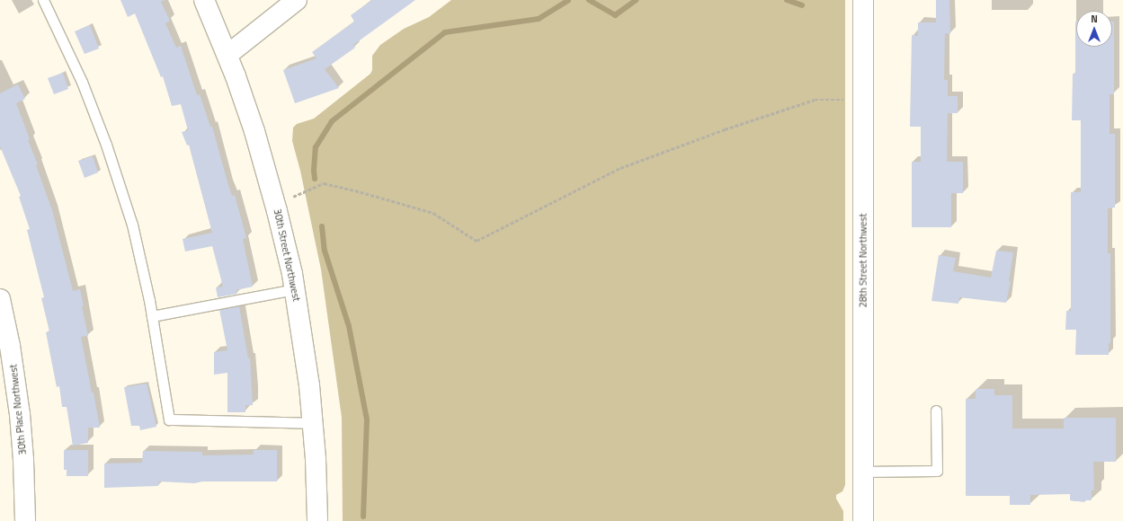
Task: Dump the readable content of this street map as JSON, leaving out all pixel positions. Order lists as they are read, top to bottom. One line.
{"streets":{"street":["30th Street Northwest","28th Street Northwest","30th Place Northwest"]},"north":"top"}
